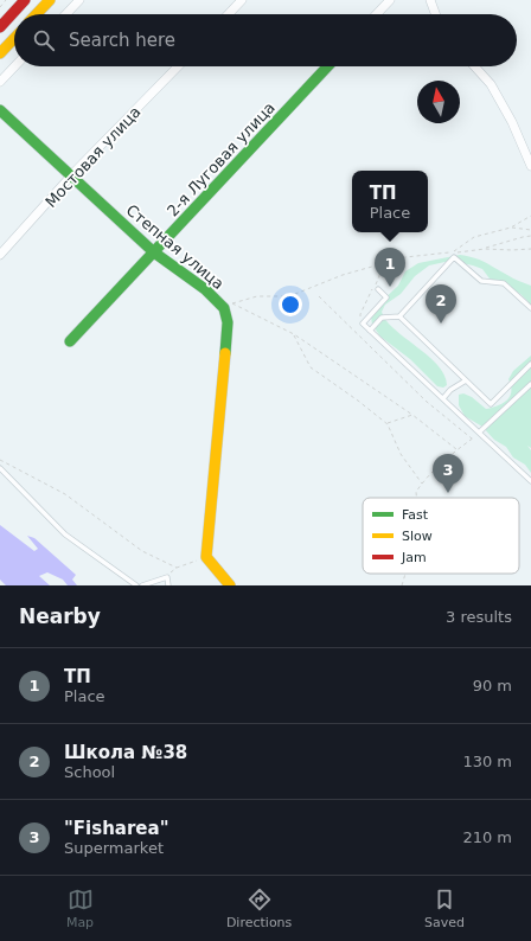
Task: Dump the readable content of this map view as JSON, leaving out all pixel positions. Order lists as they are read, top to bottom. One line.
{"streets":{"street":["Мостовая улица","2-я Луговая улица","Степная улица"]},"crossings":[["Мостовая улица","Степная улица"],["2-я Луговая улица","Степная улица"]],"legend":["Fast","Slow","Jam"],"north":"top","page":{"search":"Search here","popup":["ТП","Place"],"pins":["1","2","3"],"heading":["Nearby","3 results"],"list":[{"mark":"1","name":"ТП","note":"Place","value":"90 m"},{"mark":"2","name":"Школа №38","note":"School","value":"130 m"},{"mark":"3","name":"\"Fisharea\"","note":"Supermarket","value":"210 m"}],"nav":["Map","Directions","Saved"]}}
